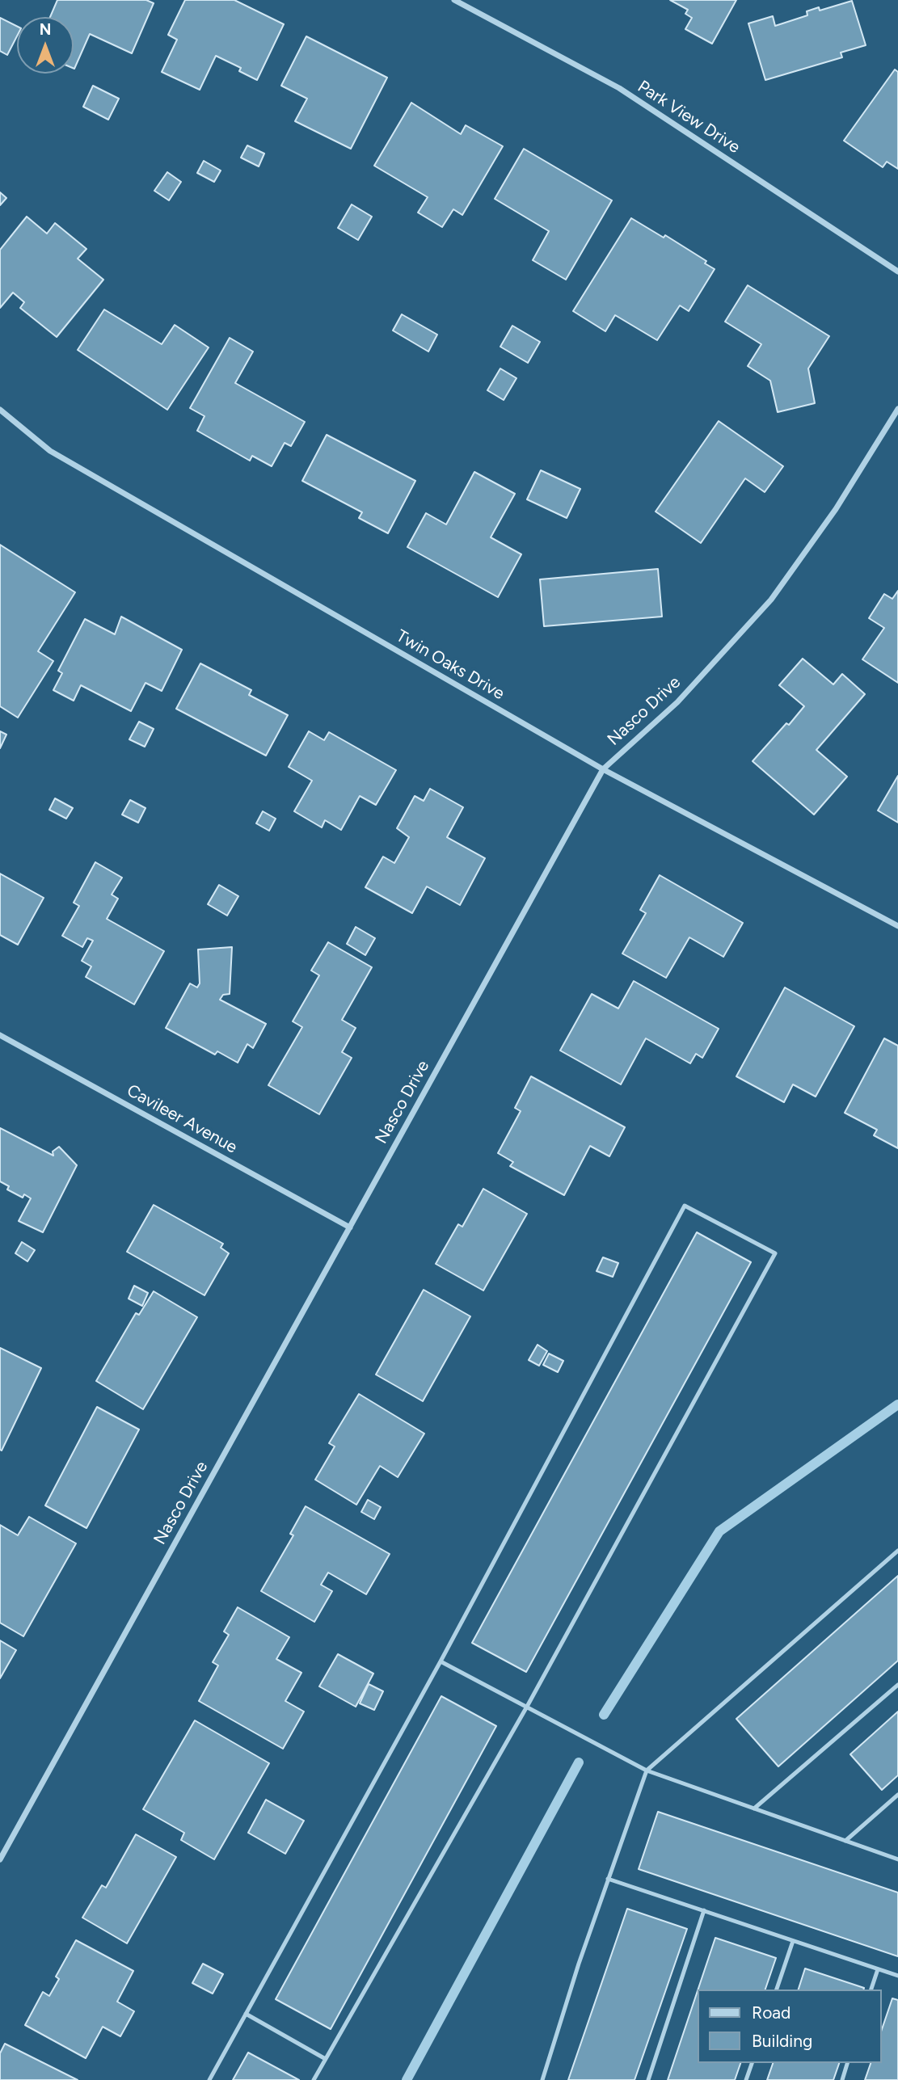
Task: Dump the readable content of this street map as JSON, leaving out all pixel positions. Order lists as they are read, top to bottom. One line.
{"streets":{"street":["Park View Drive","Twin Oaks Drive","Nasco Drive","Cavileer Avenue"]},"crossings":[["Twin Oaks Drive","Nasco Drive"],["Nasco Drive","Cavileer Avenue"]],"legend":["Road","Building"],"north":"top"}
